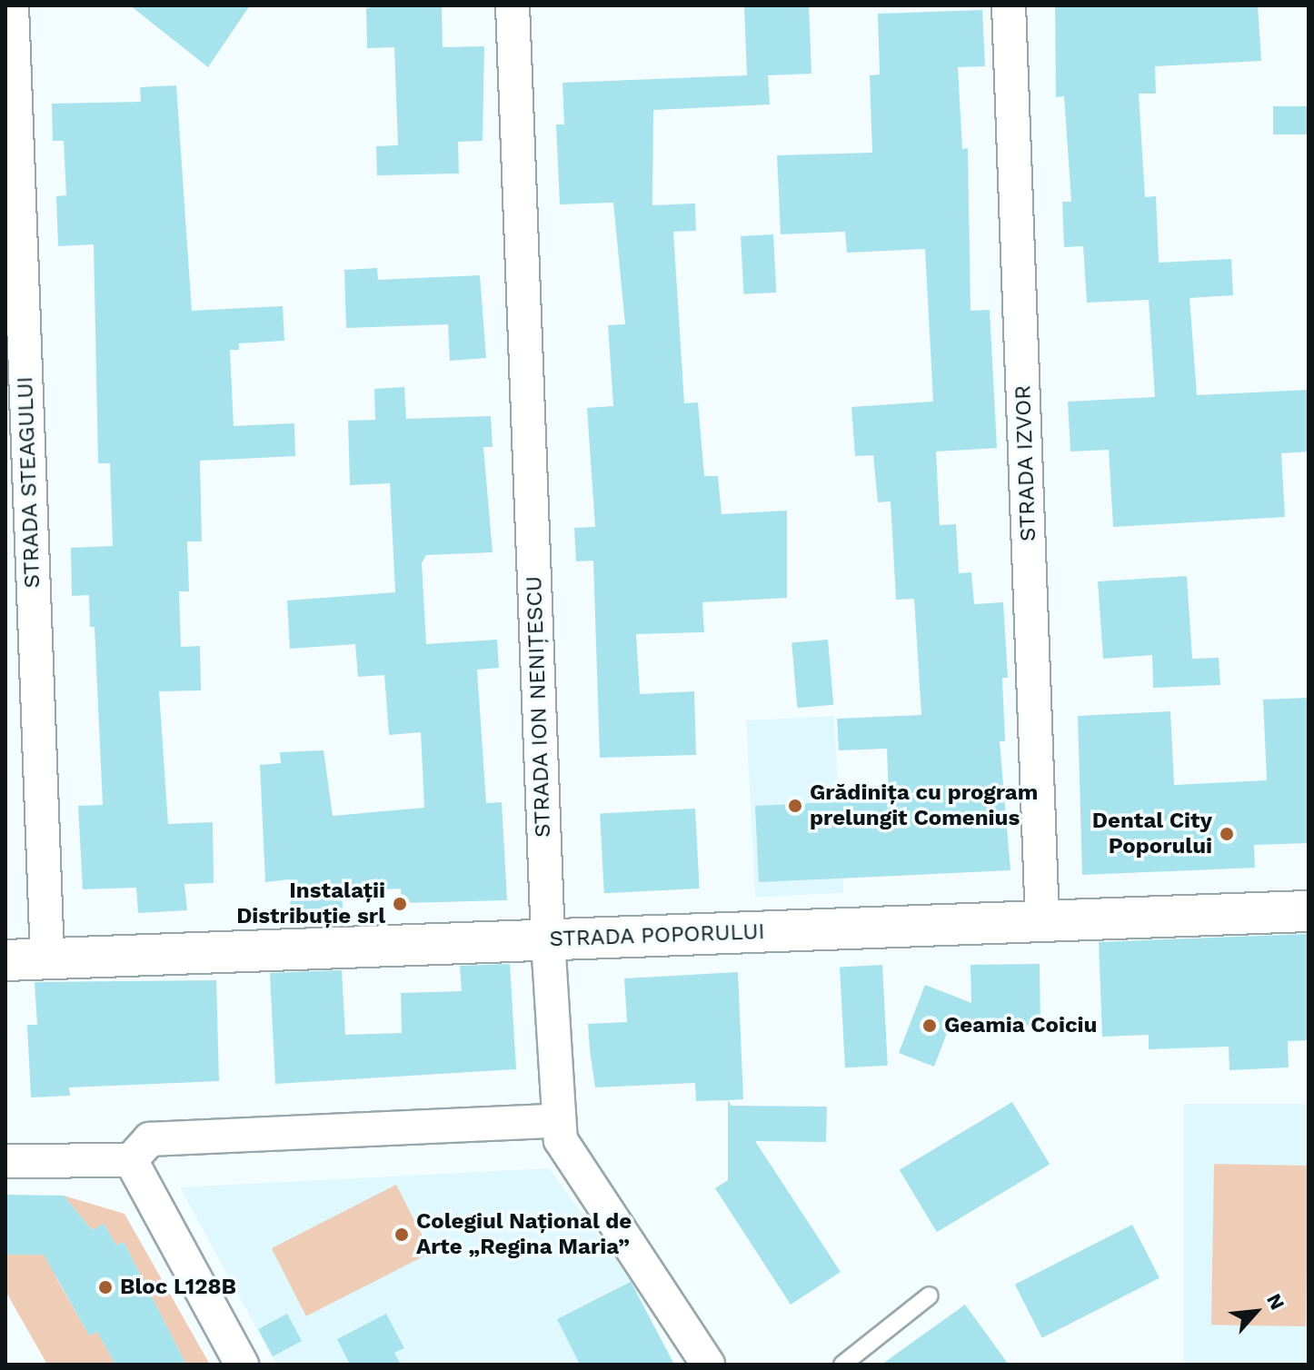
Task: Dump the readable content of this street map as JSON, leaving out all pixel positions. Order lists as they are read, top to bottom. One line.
{"streets":{"street":["STRADA IZVOR","STRADA STEAGULUI","STRADA ION NENIȚESCU","STRADA POPORULUI"]},"crossings":[["STRADA IZVOR","STRADA POPORULUI"],["STRADA STEAGULUI","STRADA POPORULUI"],["STRADA ION NENIȚESCU","STRADA POPORULUI"]],"places":["Grădinița cu program prelungit Comenius","Dental City Poporului","Instalații Distribuție srl","Geamia Coiciu","Colegiul Național de Arte „Regina Maria”","Bloc L128B"],"north":"top right"}
